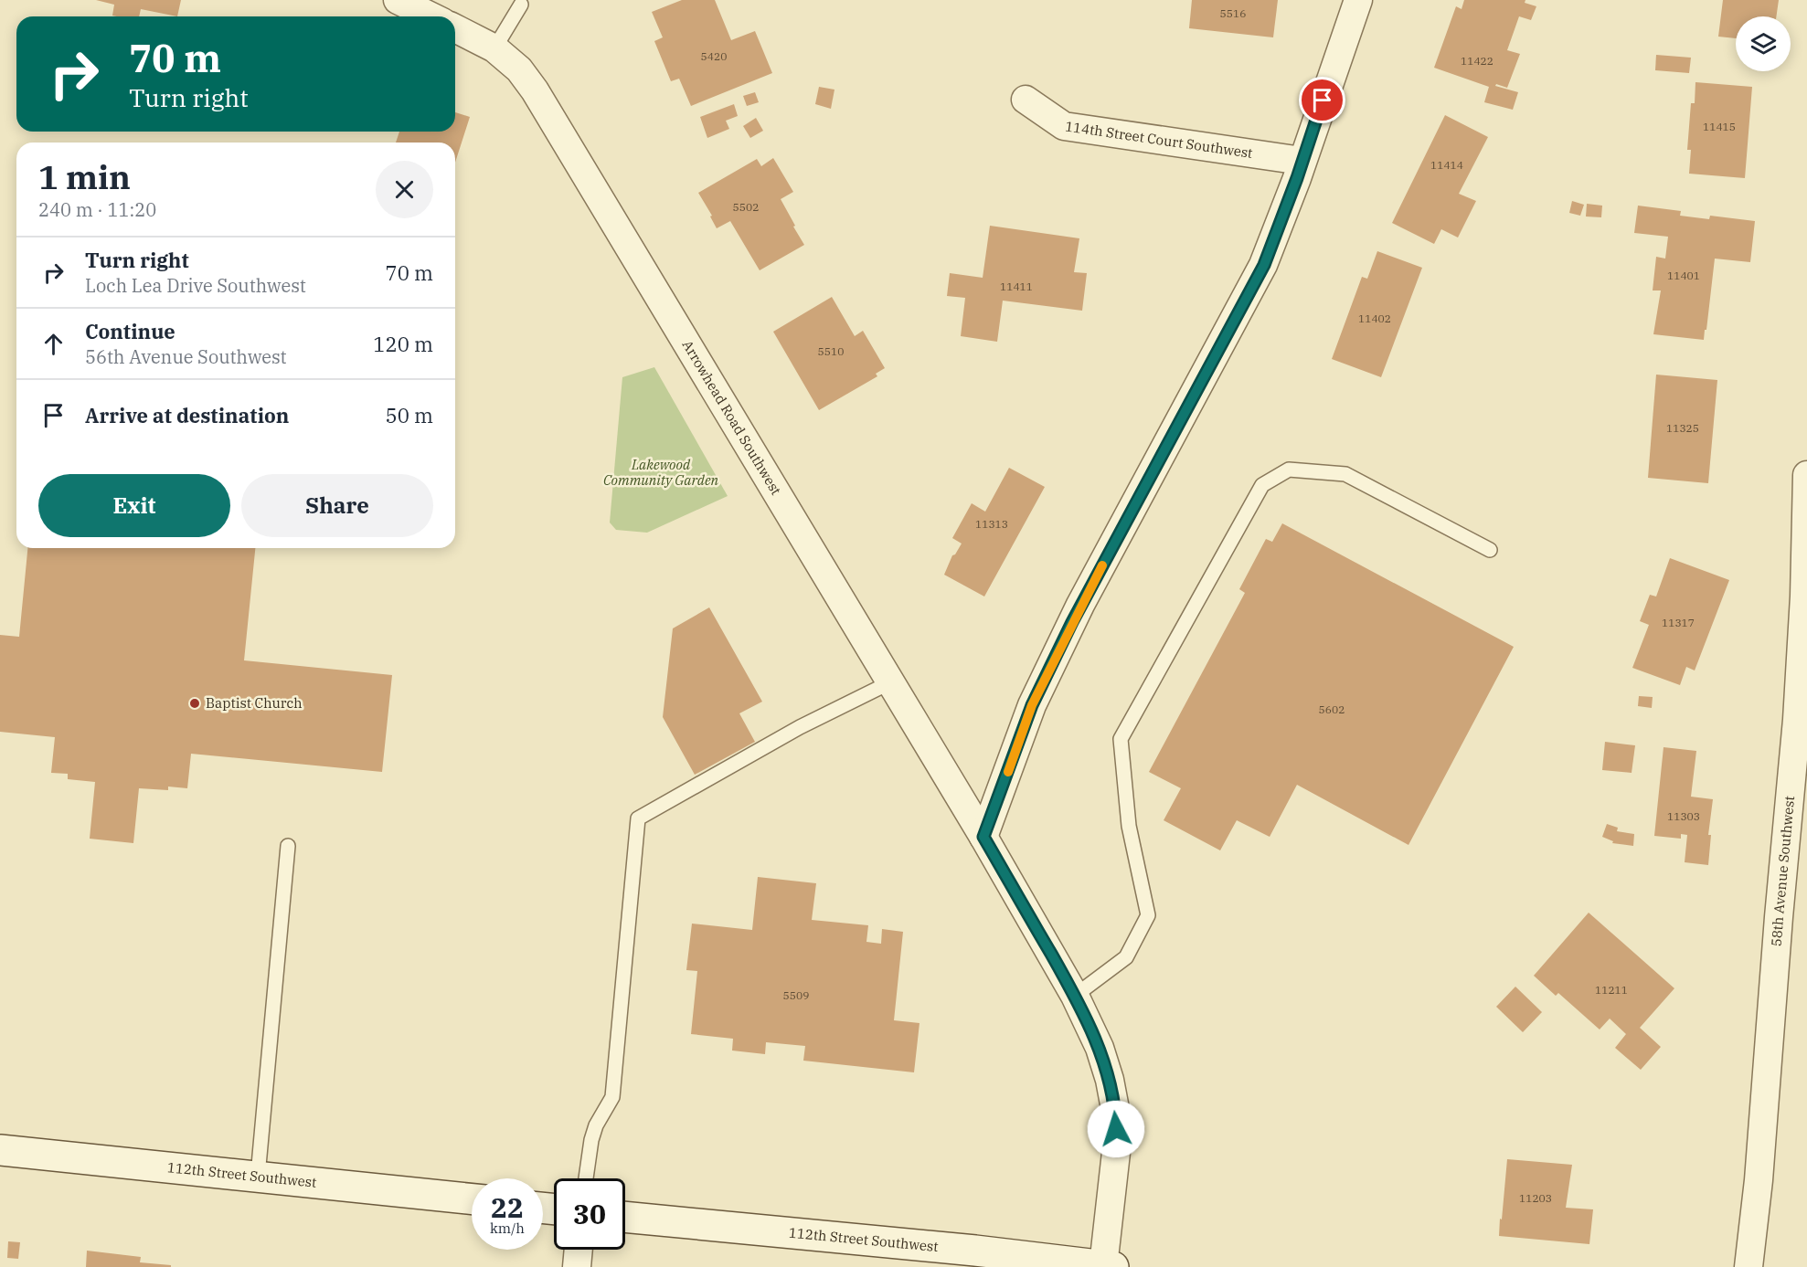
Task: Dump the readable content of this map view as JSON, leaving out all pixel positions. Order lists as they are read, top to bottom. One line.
{"streets":{"street":["114th Street Court Southwest","Arrowhead Road Southwest","58th Avenue Southwest","112th Street Southwest"]},"crossings":[["Arrowhead Road Southwest","112th Street Southwest"]],"parks":["Lakewood Community Garden"],"places":["Baptist Church"],"house_numbers":["5516","5420","11422","11415","11414","5502","11401","11411","11402","5510","11325","11313","11317","5602","11303","11211","5509","11203"],"page":{"turn":["70 m","Turn right"],"heading":["1 min","240 m · 11:20"],"list":[{"name":"Turn right","note":"Loch Lea Drive Southwest","value":"70 m"},{"name":"Continue","note":"56th Avenue Southwest","value":"120 m"},{"name":"Arrive at destination","value":"50 m"}],"buttons":["Exit","Share"],"speed":"22 km/h","limit":"30"}}
